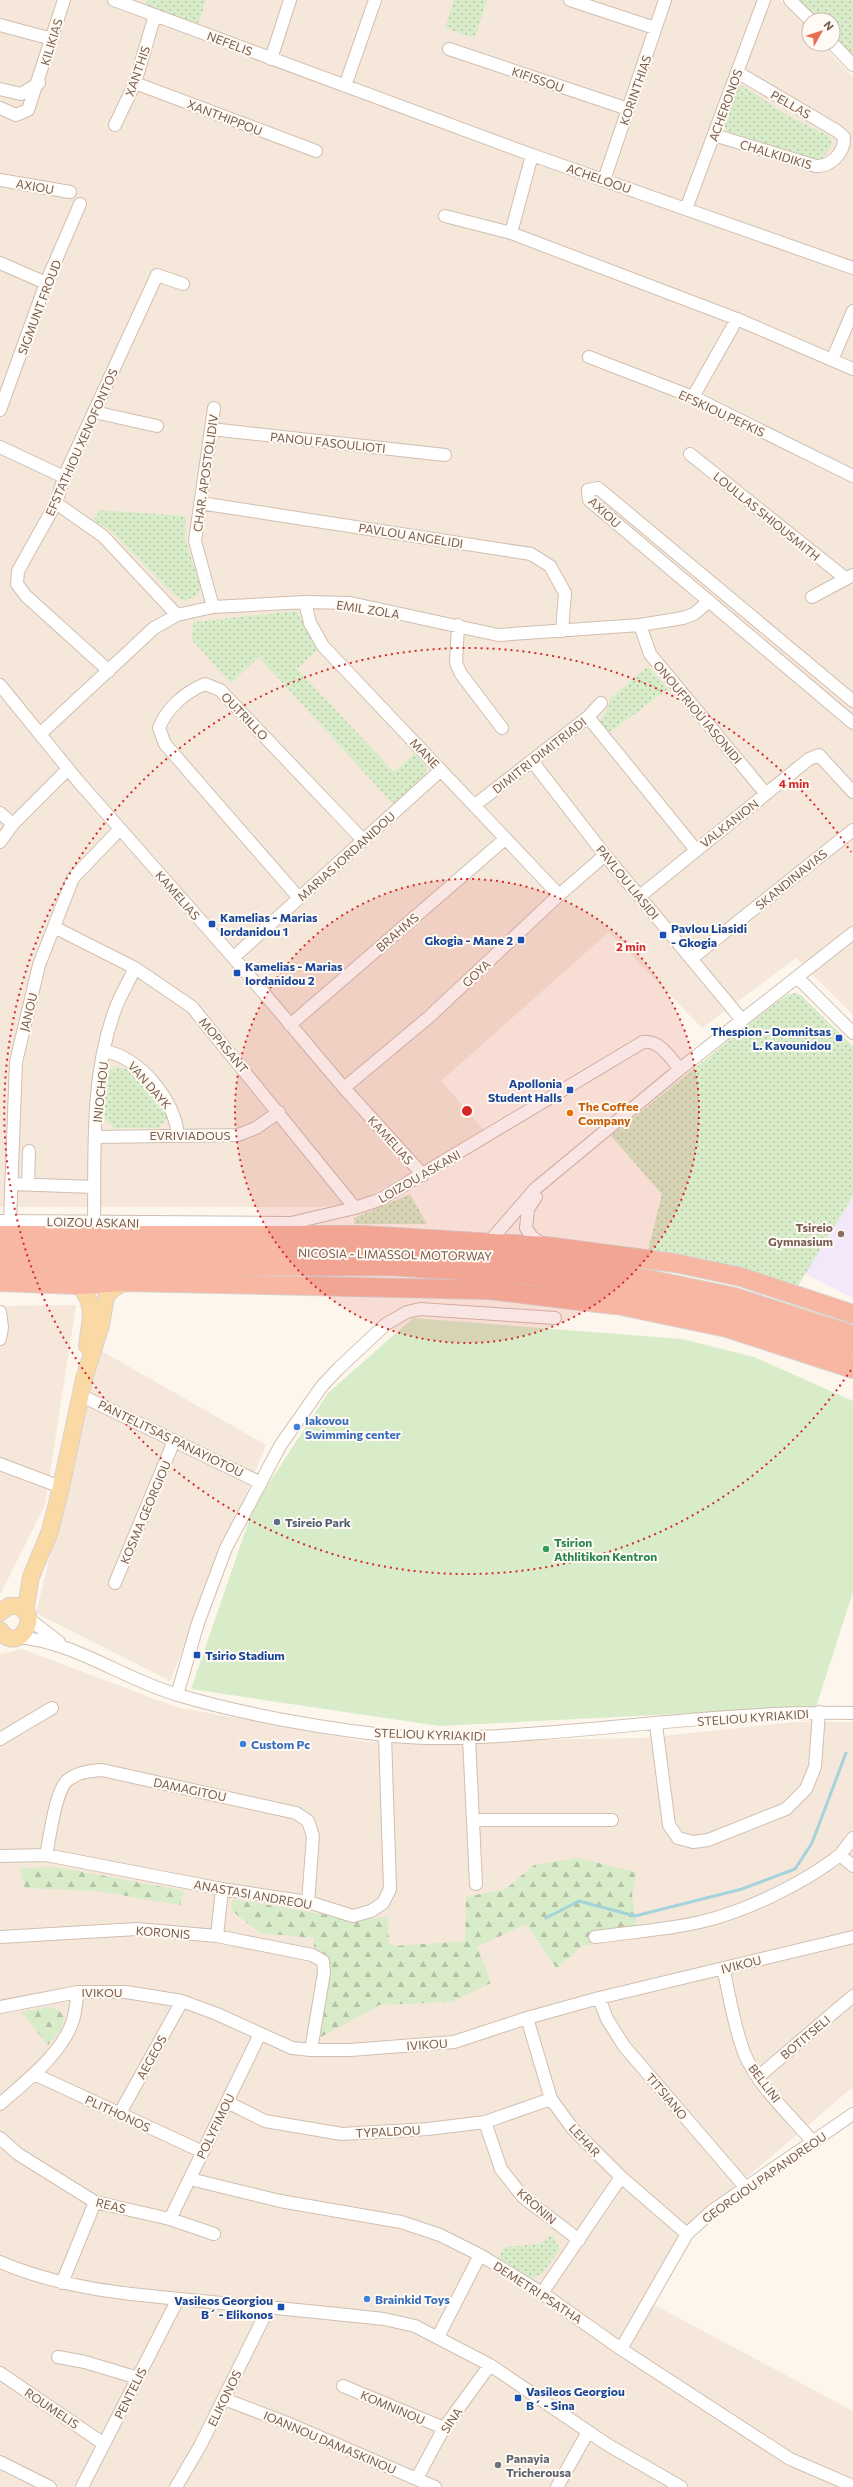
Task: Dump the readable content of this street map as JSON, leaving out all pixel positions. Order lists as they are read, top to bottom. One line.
{"streets":{"highway":["NICOSIA - LIMASSOL MOTORWAY"],"street":["KILIKIAS","NEFELIS","XANTHIS","KIFISSOU","KORINTHIAS","PELLAS","ACHERONOS","XANTHIPPOU","CHALKIDIKIS","ACHELOOU","AXIOU","SIGMUNT FROUD","EFSKIOU PEFKIS","EFSTATHIOU XENOFONTOS","PANOU FASOULIOTI","CHAR. APOSTOLIDIV","LOULLAS SHIOUSMITH","PAVLOU ANGELIDI","EMIL ZOLA","ONOUFRIOU IASONIDI","OUTRILLO","MANE","DIMITRI DIMITRIADI","VALKANION","MARIAS IORDANIDOU","SKANDINAVIAS","PAVLOU LIASIDI","KAMELIAS","BRAHMS","GOYA","JANOU","MOPASANT","VAN DAYK","INIOCHOU","EVRIVIADOUS","LOIZOU ASKANI","PANTELITSAS PANAYIOTOU","KOSMA GEORGIOU","STELIOU KYRIAKIDI","DAMAGITOU","ANASTASI ANDREOU","KORONIS","IVIKOU","BOTITSELI","AEGEOS","BELLINI","TITSIANO","PLITHONOS","POLYFIMOU","TYPALDOU","LEHAR","GEORGIOU PAPANDREOU","REAS","KRONIN","DEMETRI PSATHA","PENTELIS","ELIKONOS","KOMNINOU","ROUMELIS","SINA","IOANNOU DAMASKINOU"]},"crossings":[["NEFELIS","XANTHIS"],["NEFELIS","ACHELOOU"],["XANTHIS","XANTHIPPOU"],["KIFISSOU","KORINTHIAS"],["KORINTHIAS","ACHELOOU"],["PELLAS","ACHERONOS"],["PELLAS","CHALKIDIKIS"],["ACHERONOS","CHALKIDIKIS"],["ACHERONOS","ACHELOOU"],["AXIOU","EMIL ZOLA"],["EFSTATHIOU XENOFONTOS","EMIL ZOLA"],["PANOU FASOULIOTI","CHAR. APOSTOLIDIV"],["CHAR. APOSTOLIDIV","PAVLOU ANGELIDI"],["CHAR. APOSTOLIDIV","EMIL ZOLA"],["PAVLOU ANGELIDI","EMIL ZOLA"],["EMIL ZOLA","ONOUFRIOU IASONIDI"],["EMIL ZOLA","MANE"],["EMIL ZOLA","KAMELIAS"],["ONOUFRIOU IASONIDI","VALKANION"],["OUTRILLO","MARIAS IORDANIDOU"],["MANE","DIMITRI DIMITRIADI"],["MANE","MARIAS IORDANIDOU"],["MANE","BRAHMS"],["MANE","GOYA"],["DIMITRI DIMITRIADI","PAVLOU LIASIDI"],["VALKANION","PAVLOU LIASIDI"],["MARIAS IORDANIDOU","KAMELIAS"],["SKANDINAVIAS","PAVLOU LIASIDI"],["PAVLOU LIASIDI","GOYA"],["KAMELIAS","BRAHMS"],["KAMELIAS","GOYA"],["KAMELIAS","JANOU"],["KAMELIAS","LOIZOU ASKANI"],["JANOU","MOPASANT"],["JANOU","LOIZOU ASKANI"],["MOPASANT","INIOCHOU"],["MOPASANT","EVRIVIADOUS"],["MOPASANT","LOIZOU ASKANI"],["VAN DAYK","INIOCHOU"],["VAN DAYK","EVRIVIADOUS"],["INIOCHOU","EVRIVIADOUS"],["INIOCHOU","LOIZOU ASKANI"],["PANTELITSAS PANAYIOTOU","KOSMA GEORGIOU"],["STELIOU KYRIAKIDI","ANASTASI ANDREOU"],["DAMAGITOU","ANASTASI ANDREOU"],["KORONIS","IVIKOU"],["IVIKOU","AEGEOS"],["IVIKOU","BELLINI"],["IVIKOU","TITSIANO"],["IVIKOU","POLYFIMOU"],["IVIKOU","LEHAR"],["BOTITSELI","BELLINI"],["AEGEOS","PLITHONOS"],["BELLINI","GEORGIOU PAPANDREOU"],["TITSIANO","GEORGIOU PAPANDREOU"],["PLITHONOS","POLYFIMOU"],["POLYFIMOU","TYPALDOU"],["POLYFIMOU","REAS"],["POLYFIMOU","DEMETRI PSATHA"],["TYPALDOU","LEHAR"],["TYPALDOU","KRONIN"],["LEHAR","GEORGIOU PAPANDREOU"],["GEORGIOU PAPANDREOU","DEMETRI PSATHA"],["PENTELIS","ROUMELIS"],["ELIKONOS","IOANNOU DAMASKINOU"],["KOMNINOU","SINA"],["SINA","IOANNOU DAMASKINOU"]],"places":{"transit":["Kamelias - Marias Iordanidou 1","Pavlou Liasidi - Gkogia","Gkogia - Mane 2","Kamelias - Marias Iordanidou 2","Thespion - Domnitsas L. Kavounidou","Apollonia Student Halls","Tsirio Stadium","Vasileos Georgiou B´ - Elikonos","Vasileos Georgiou B´ - Sina"],"other":["The Coffee Company","Tsireio Gymnasium","Iakovou Swimming center","Tsireio Park","Tsirion Athlitikon Kentron","Custom Pc","Brainkid Toys","Panayia Tricherousa"]},"north":"top right","rings":["4 min","2 min"]}
